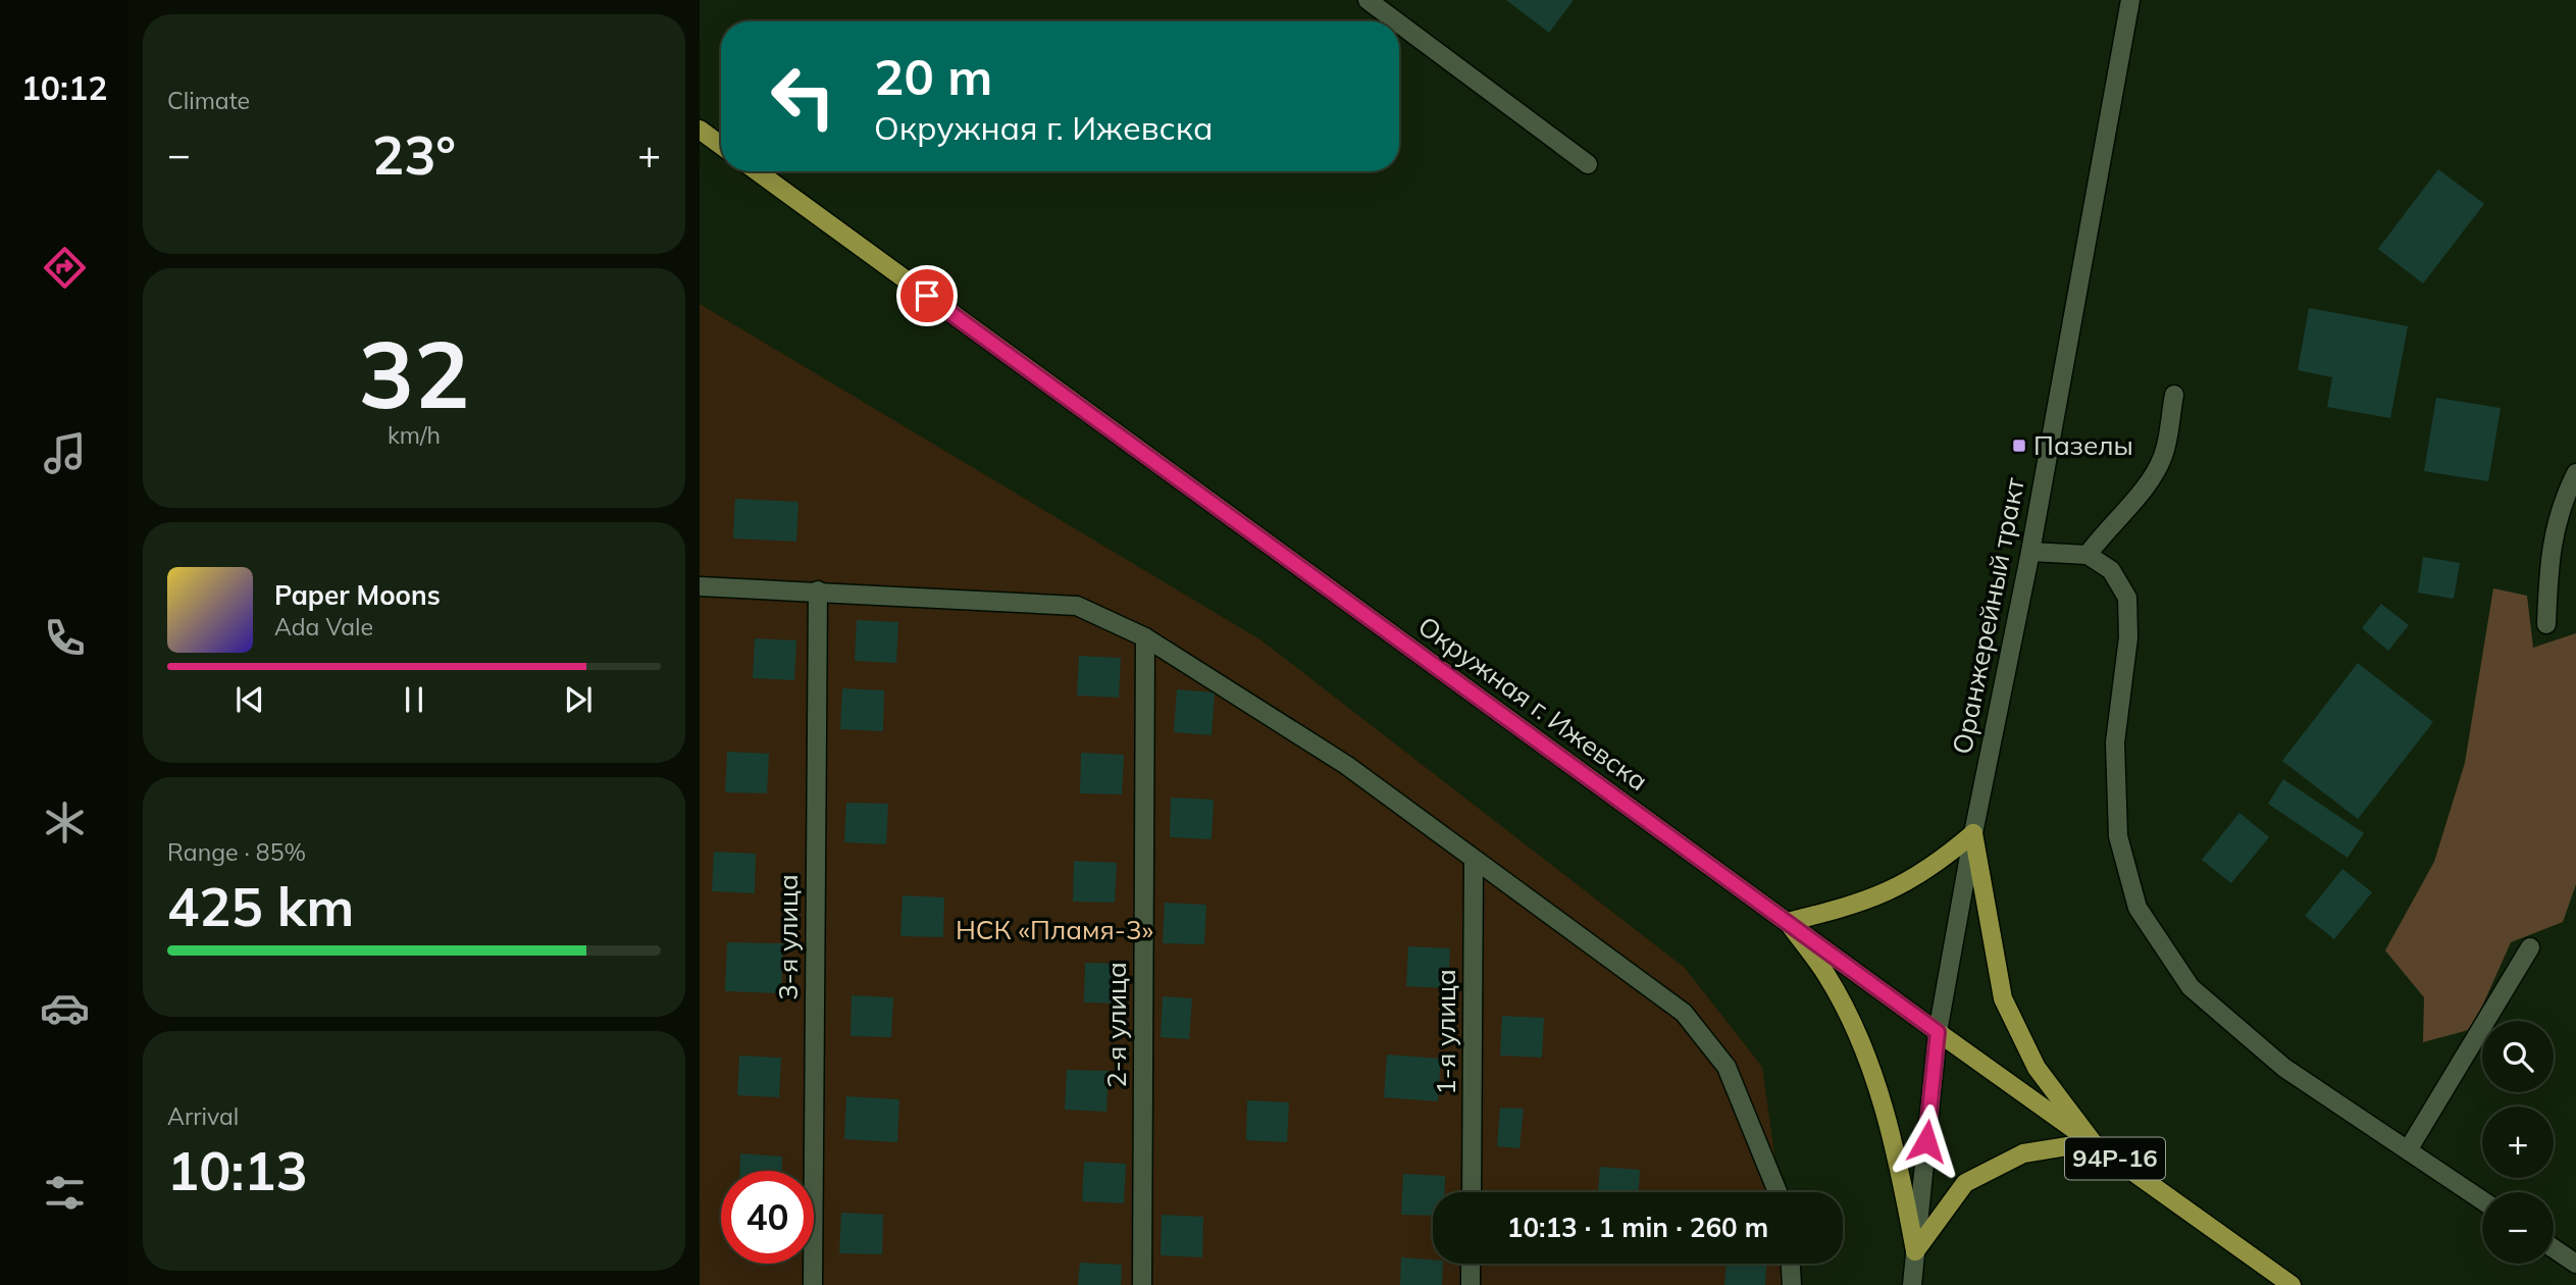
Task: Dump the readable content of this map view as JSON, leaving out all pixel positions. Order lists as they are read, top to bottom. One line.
{"streets":{"main road":["Окружная г. Ижевска","94Р-16"],"street":["Оранжерейный тракт","3-я улица","2-я улица","1-я улица"]},"crossings":[["Оранжерейный тракт","Окружная г. Ижевска"]],"parks":["НСК «Пламя-3»"],"places":{"transit":["Пазелы"]},"page":{"tabs":"10:12","tile":["Climate",["32","km/h"],["Range · 85%","425 km"],["Arrival","10:13"]],"turn":["20 m","Окружная г. Ижевска"],"heat":["−","23°","+"],"song":["Paper Moons","Ada Vale"],"map_buttons":["+","−"],"limit":"40","trip":"10:13 · 1 min · 260 m"}}
